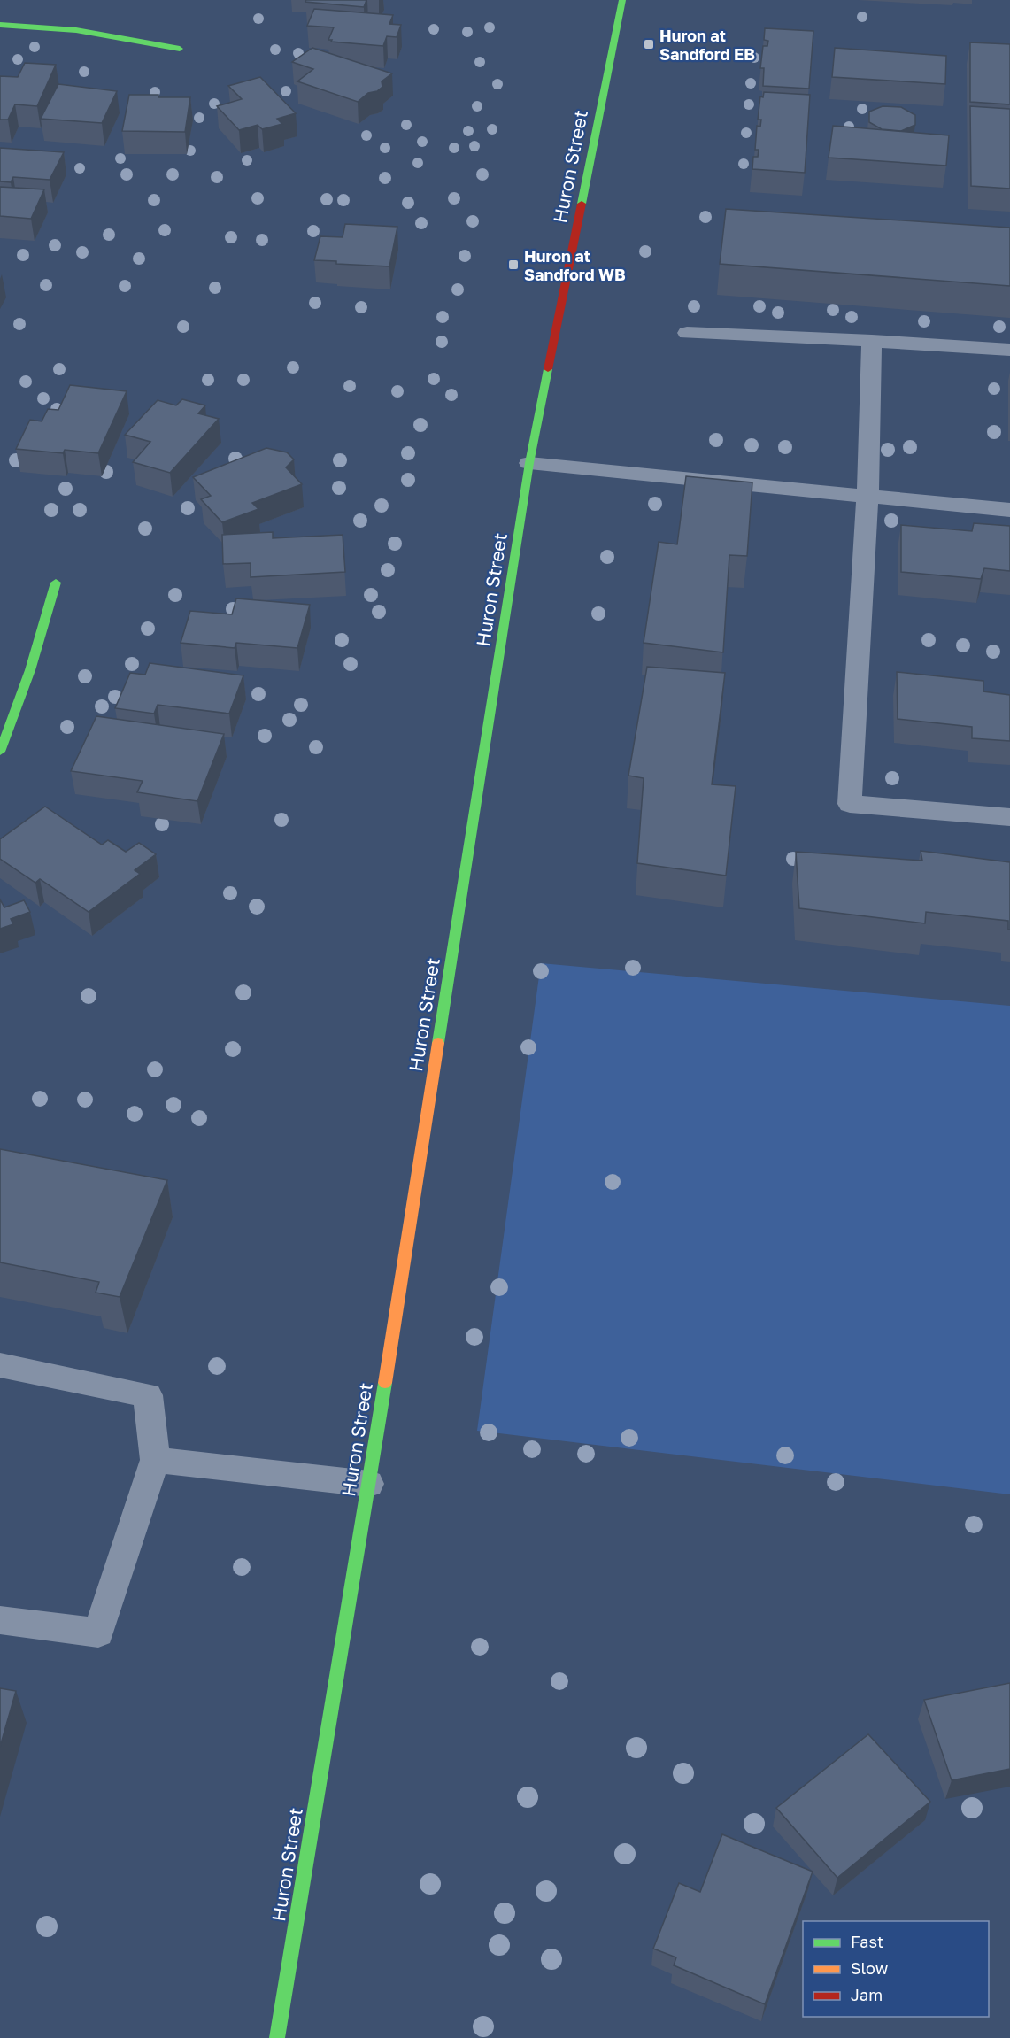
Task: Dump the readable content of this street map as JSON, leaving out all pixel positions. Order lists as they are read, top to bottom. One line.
{"streets":{"main road":["Huron Street"]},"places":{"transit":["Huron at Sandford EB","Huron at Sandford WB"]},"legend":["Fast","Slow","Jam"]}
